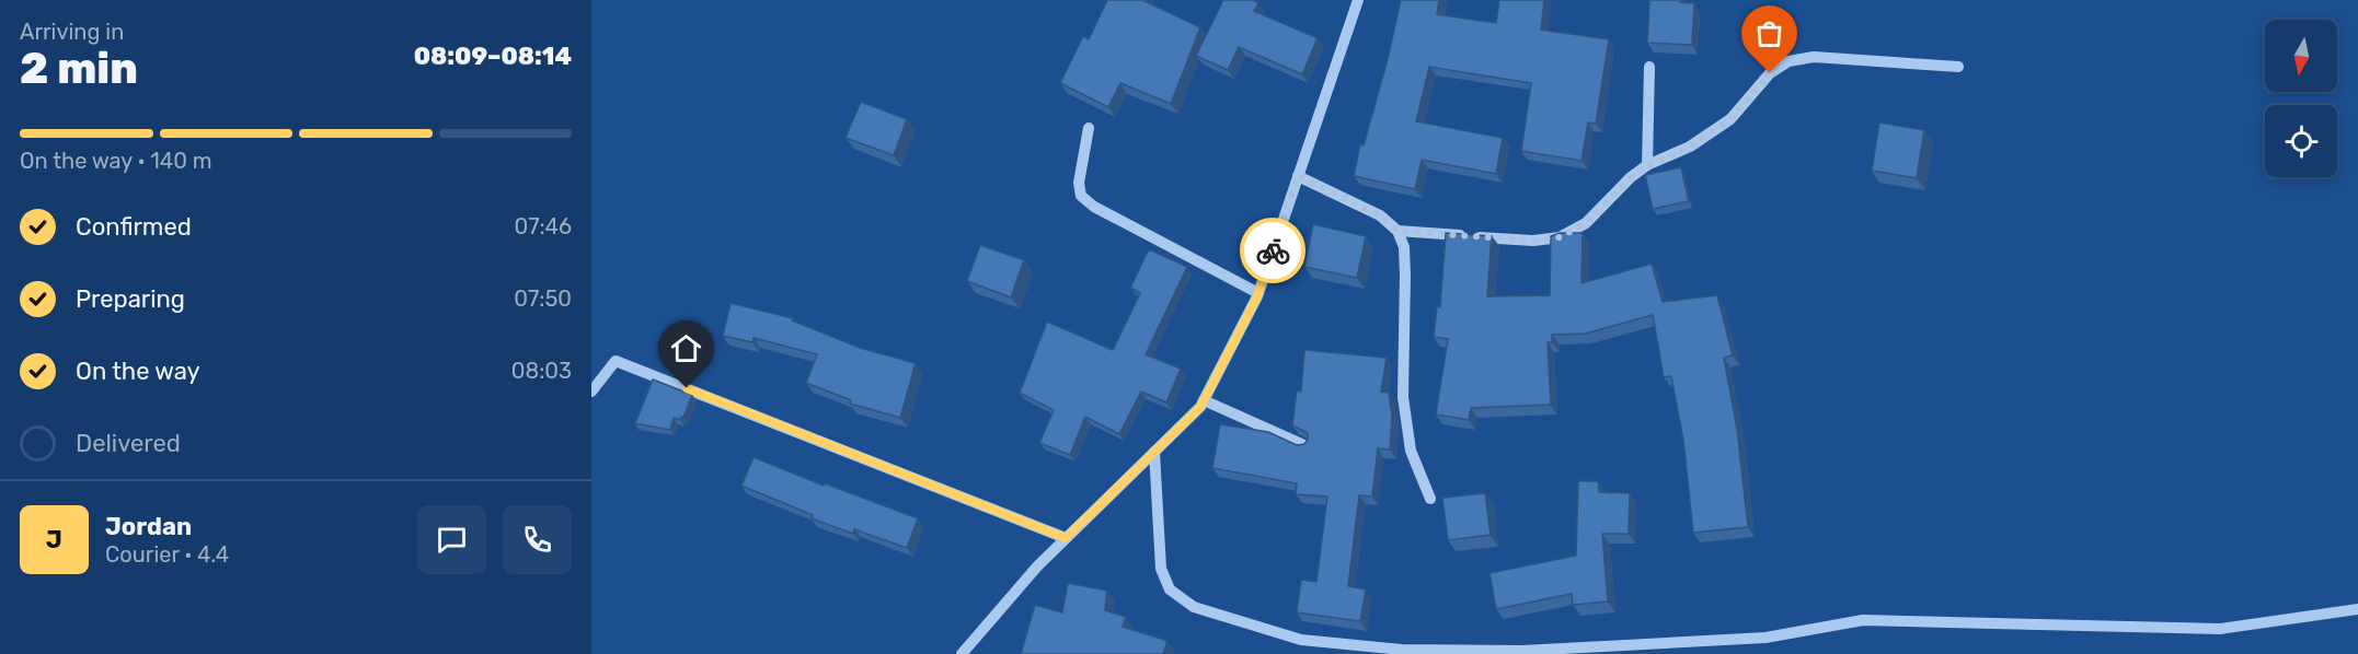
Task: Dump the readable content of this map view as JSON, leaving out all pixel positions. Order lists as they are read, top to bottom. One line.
{"north":"bottom","page":{"heading":["2 min","Arriving in","08:09–08:14"],"panel":["Jordan","Courier · 4.4"],"bar":"On the way · 140 m","list":[["Confirmed","07:46"],["Preparing","07:50"],["On the way","08:03"],"Delivered"],"round":"J"}}
